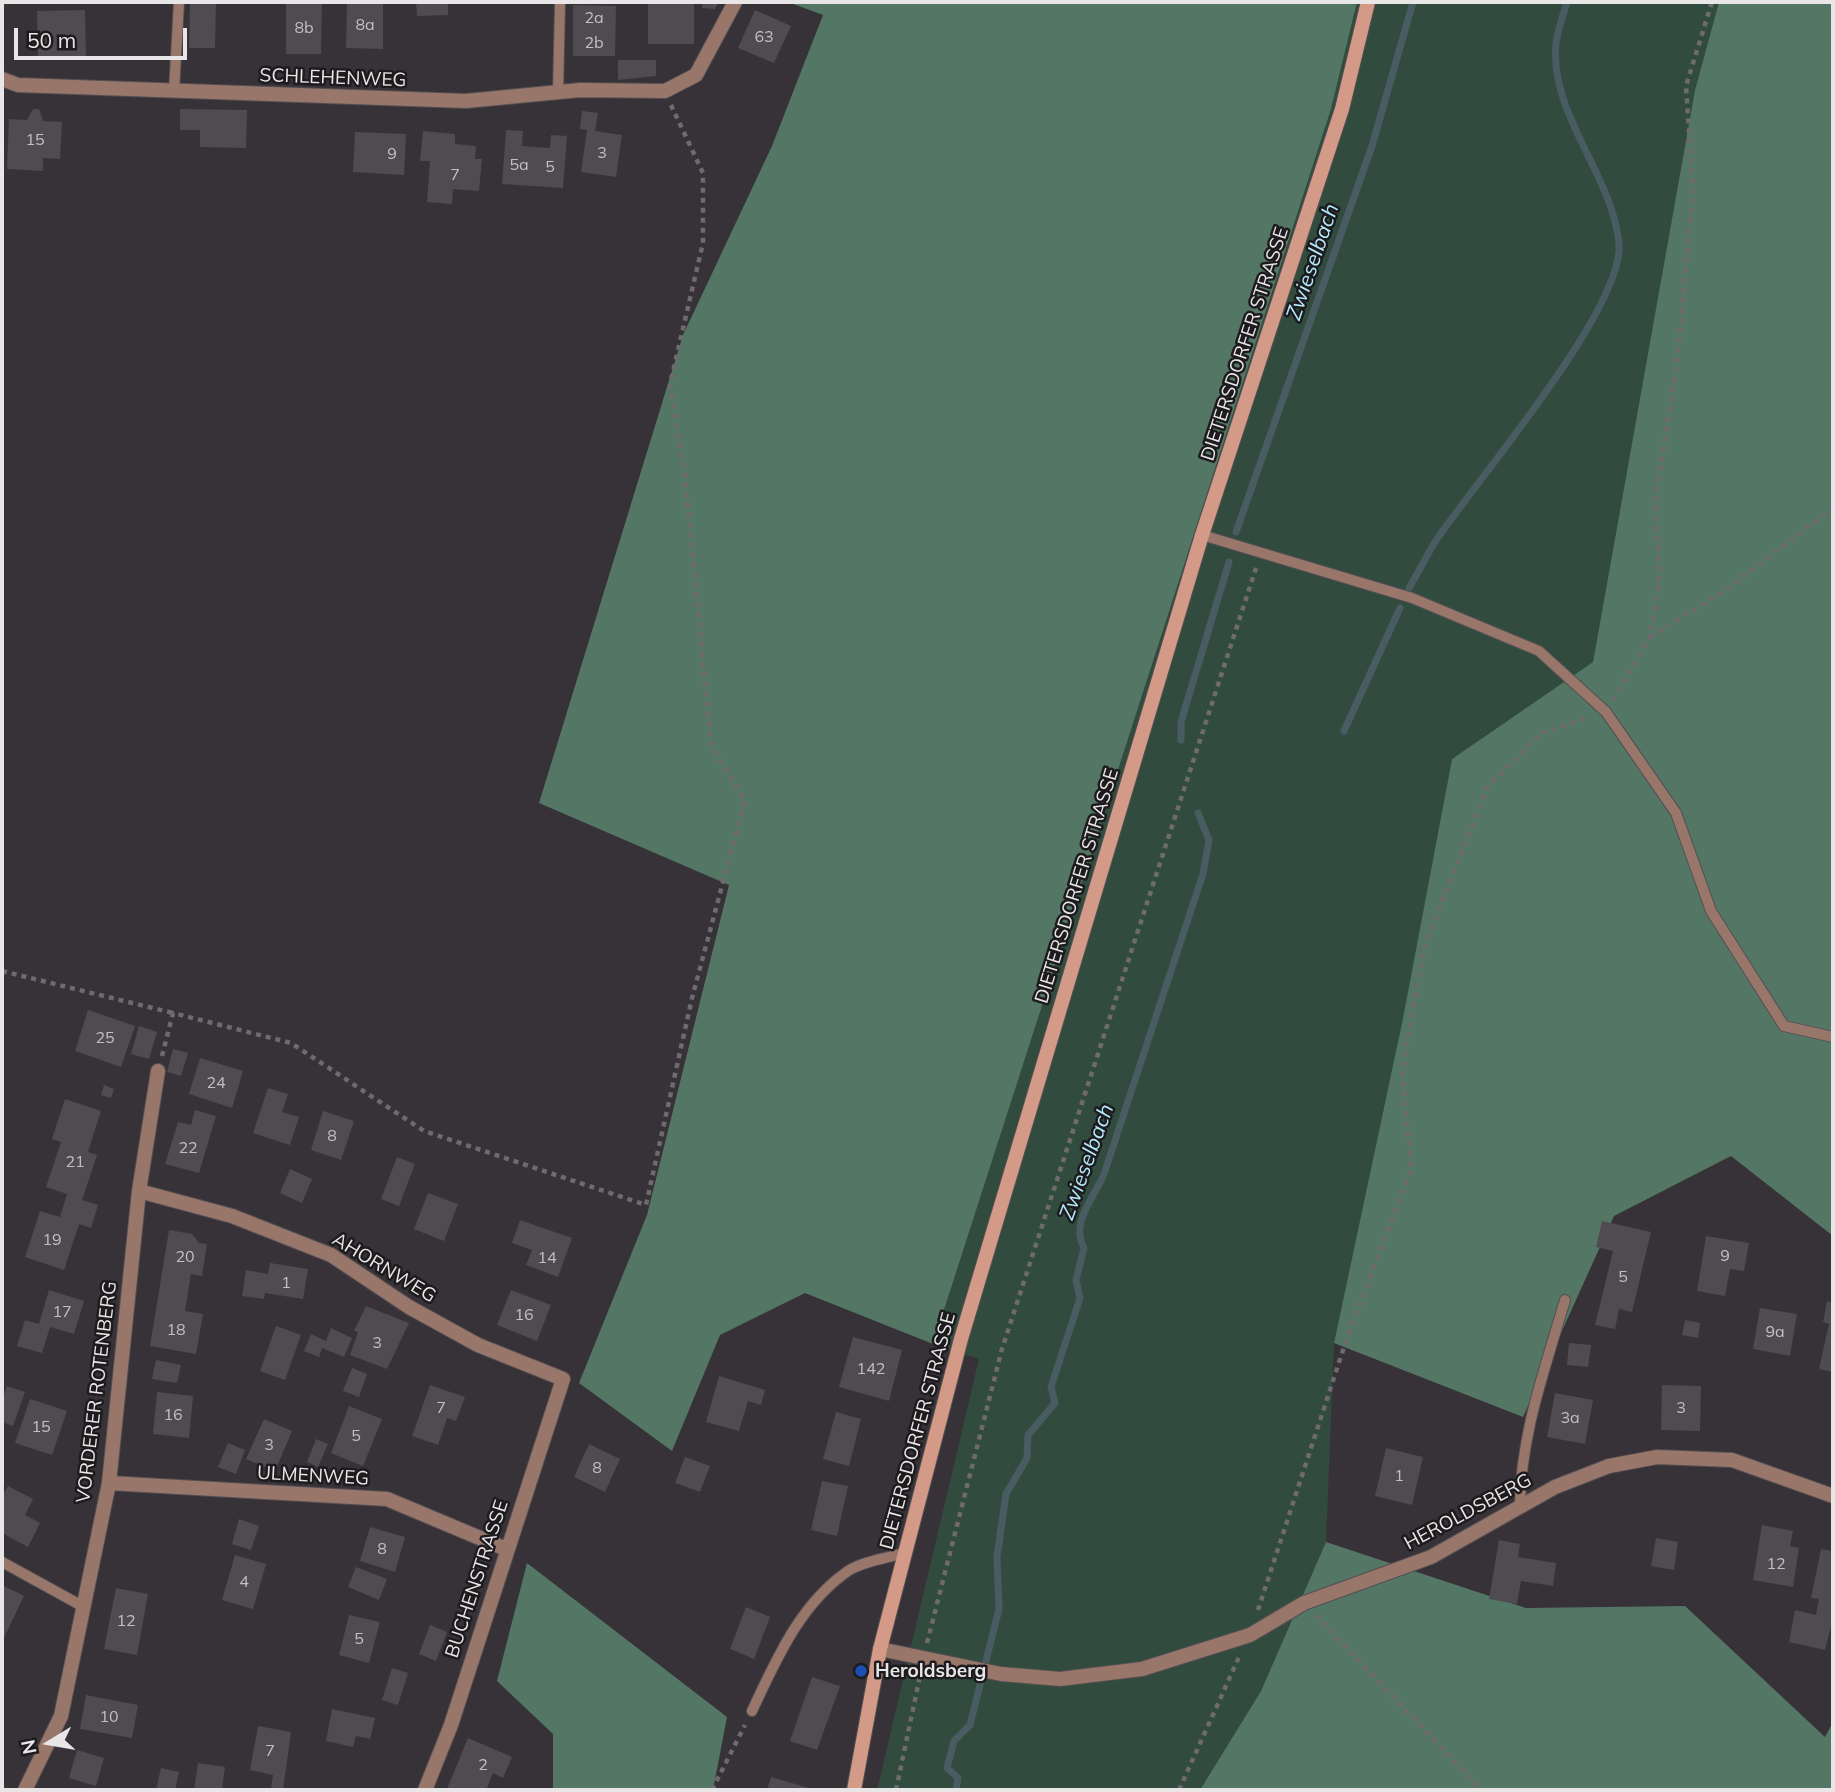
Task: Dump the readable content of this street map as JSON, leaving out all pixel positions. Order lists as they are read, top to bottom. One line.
{"streets":{"street":["SCHLEHENWEG","DIETERSDORFER STRASSE","AHORNWEG","VORDERER ROTENBERG","ULMENWEG","HEROLDSBERG","BUCHENSTRASSE"]},"crossings":[["DIETERSDORFER STRASSE","HEROLDSBERG"],["AHORNWEG","VORDERER ROTENBERG"],["AHORNWEG","BUCHENSTRASSE"],["VORDERER ROTENBERG","ULMENWEG"],["ULMENWEG","BUCHENSTRASSE"]],"water":["Zwieselbach"],"places":["Heroldsberg"],"house_numbers":["2a","8a","8b","63","2b","15","3","9","5a","5","7","25","24","8","22","21","19","9","20","14","5","1","17","16","18","9a","3","142","7","3","16","3a","15","5","3","8","1","8","12","4","12","5","10","7","2"],"scale_bar":"50 m","north":"left"}
